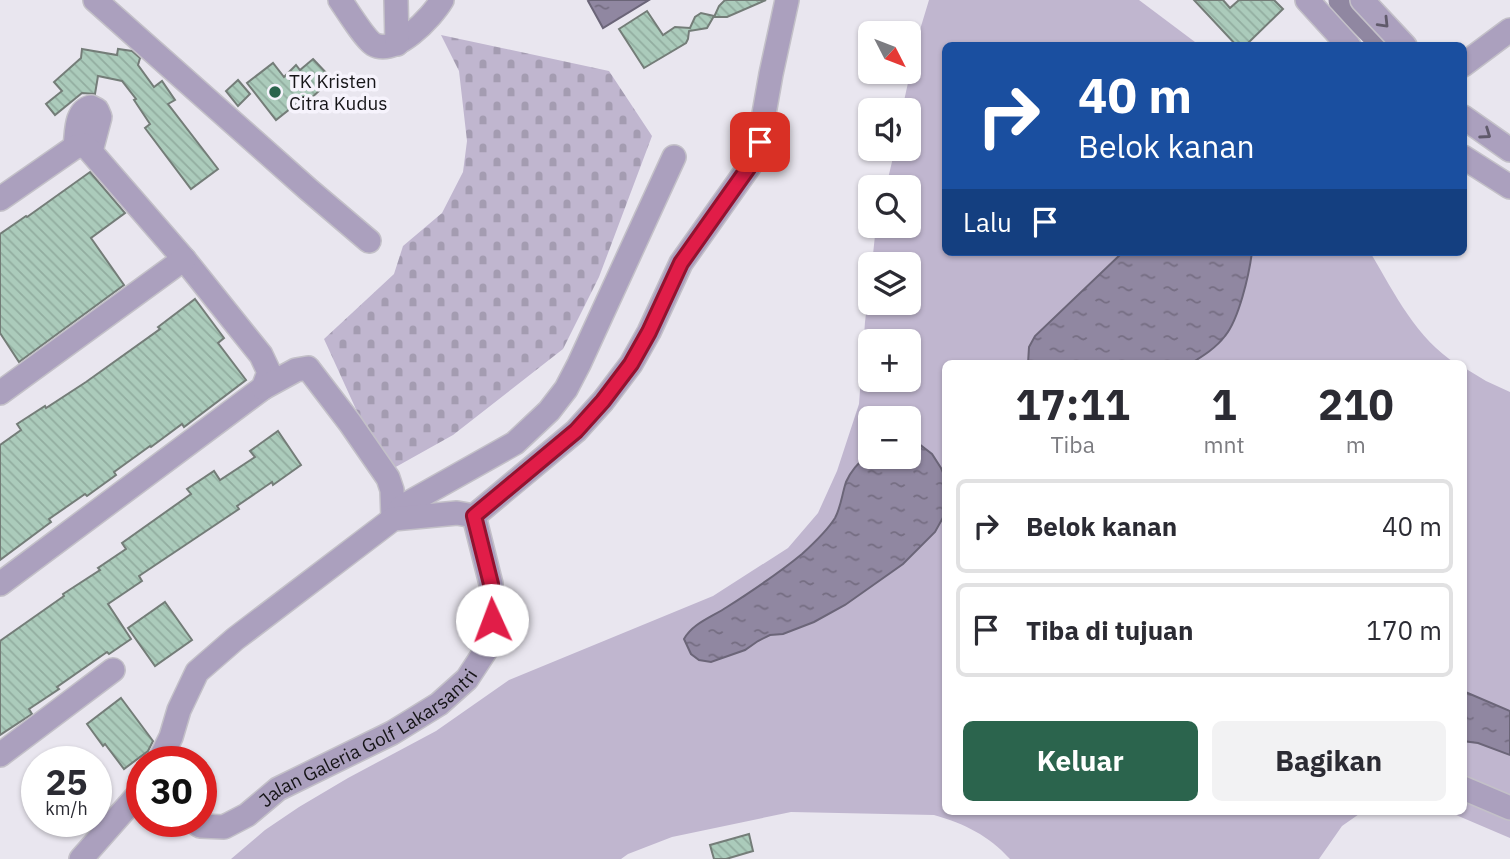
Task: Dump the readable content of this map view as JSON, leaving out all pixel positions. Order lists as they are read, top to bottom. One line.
{"streets":{"street":["Jalan Galeria Golf Lakarsantri"]},"places":["TK Kristen Citra Kudus"],"north":"bottom right","page":{"map_buttons":["+","−"],"turn":["40 m","Belok kanan"],"then":"Lalu","eta":["17:11","Tiba","1","mnt","210","m"],"list":[{"name":"Belok kanan","value":"40 m"},{"name":"Tiba di tujuan","value":"170 m"}],"buttons":["Keluar","Bagikan"],"speed":"25 km/h","limit":"30"}}
